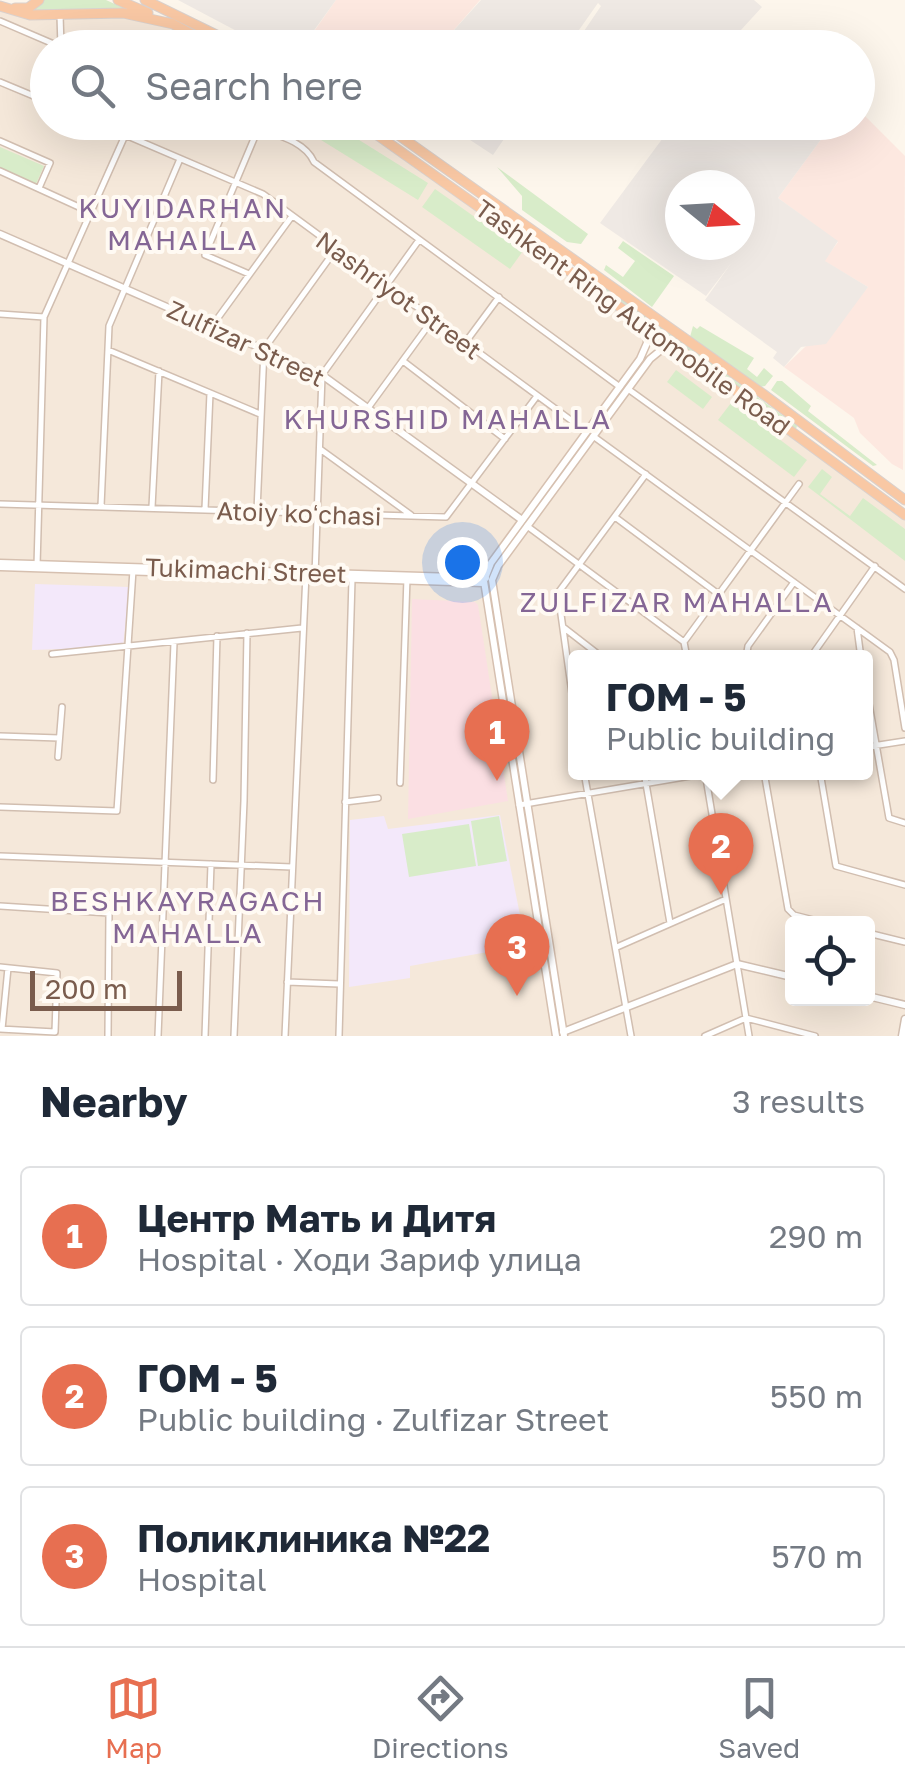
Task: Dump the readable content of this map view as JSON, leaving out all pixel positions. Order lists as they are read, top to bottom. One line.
{"streets":{"highway":["Tashkent Ring Automobile Road"],"main road":["Zulfizar Street","Tukimachi Street"],"street":["Nashriyot Street","Atoiy koʻchasi"]},"crossings":[["Nashriyot Street","Atoiy koʻchasi"],["Zulfizar Street","Atoiy koʻchasi"]],"districts":["KUYIDARHAN MAHALLA","KHURSHID MAHALLA","ZULFIZAR MAHALLA","BESHKAYRAGACH MAHALLA"],"scale_bar":"200 m","north":"right","page":{"search":"Search here","popup":["ГОМ - 5","Public building"],"pins":["1","2","3"],"scale":"200 m","heading":["Nearby","3 results"],"list":[{"mark":"1","name":"Центр Мать и Дитя","note":"Hospital · Ходи Зариф улица","value":"290 m"},{"mark":"2","name":"ГОМ - 5","note":"Public building · Zulfizar Street","value":"550 m"},{"mark":"3","name":"Поликлиника №22","note":"Hospital","value":"570 m"}],"nav":["Map","Directions","Saved"]}}
